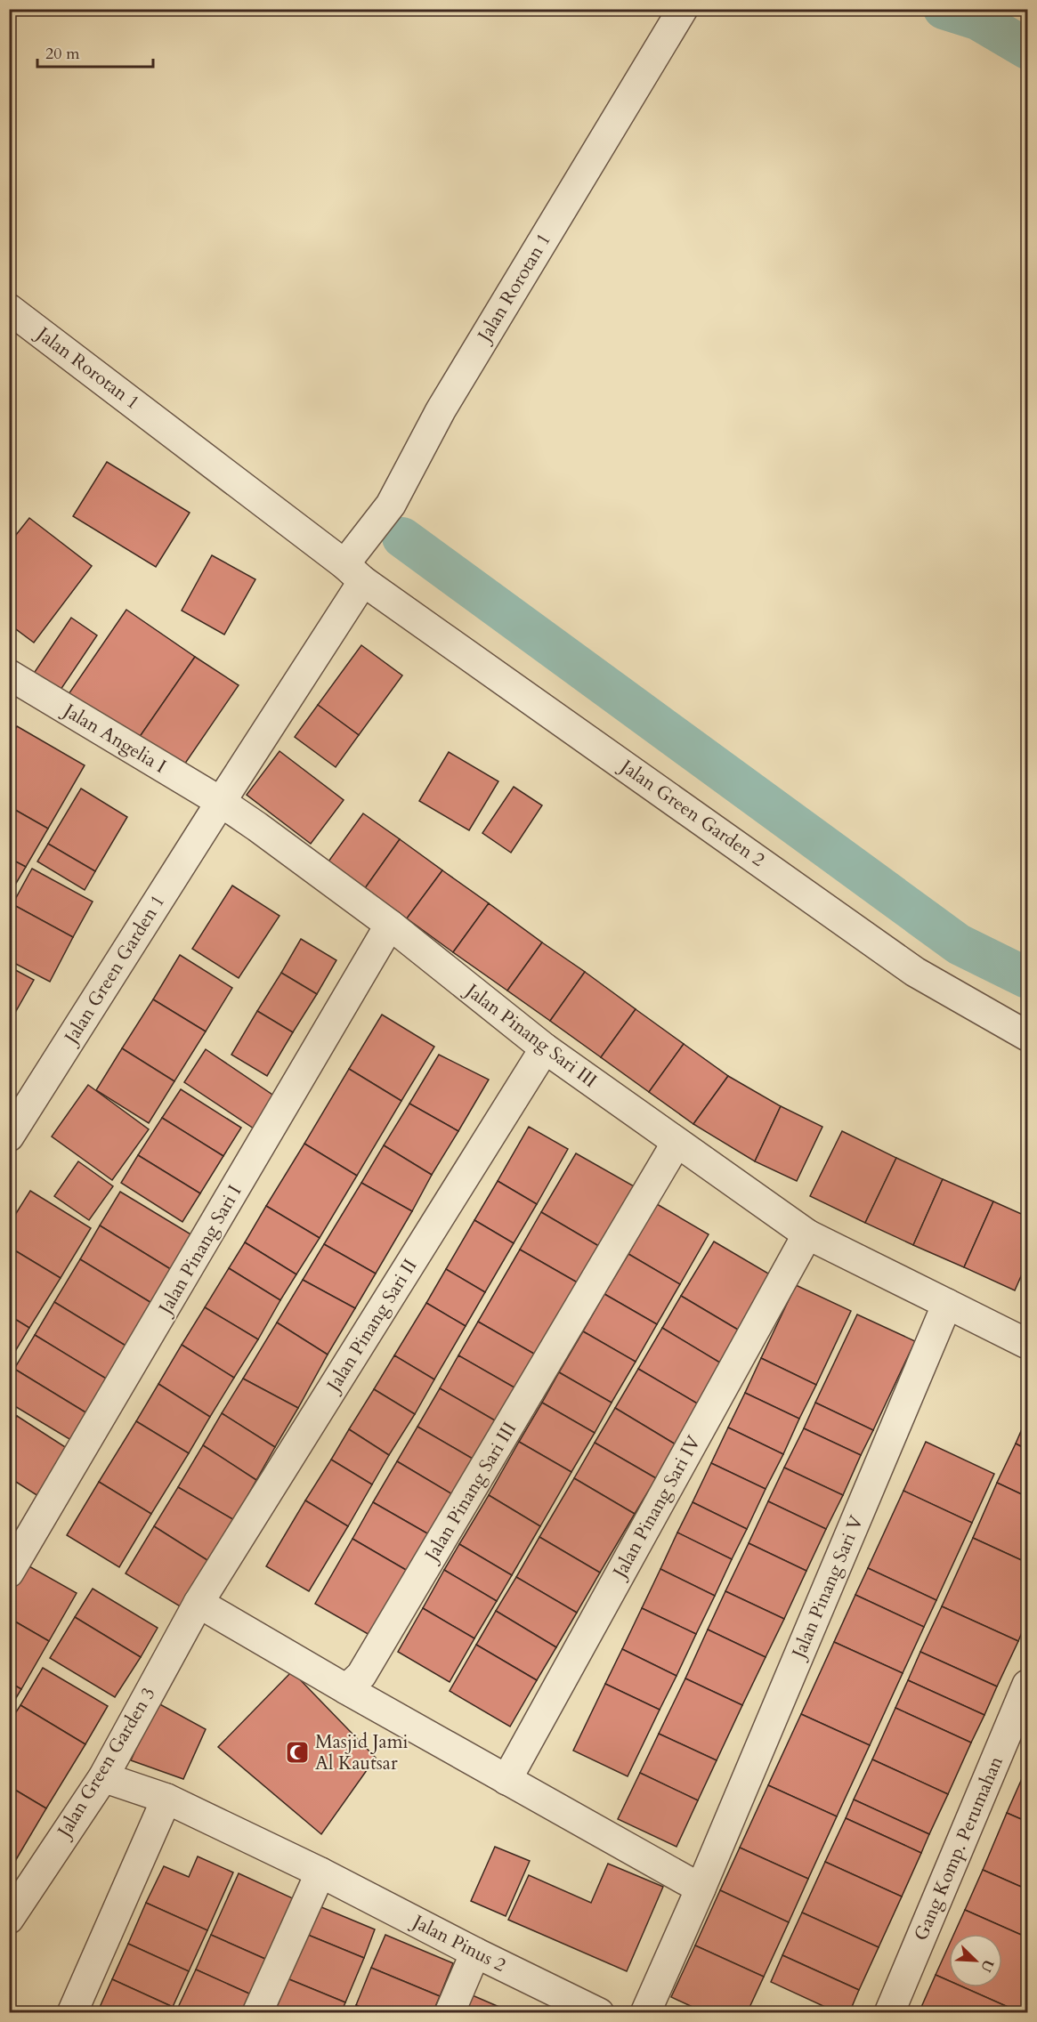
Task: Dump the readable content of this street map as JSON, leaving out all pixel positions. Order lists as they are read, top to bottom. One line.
{"streets":{"street":["Jalan Rorotan 1","Jalan Angelia I","Jalan Green Garden 2","Jalan Green Garden 1","Jalan Pinang Sari III","Jalan Pinang Sari I","Jalan Pinang Sari II","Jalan Pinang Sari IV","Jalan Pinang Sari V","Jalan Green Garden 3","Gang Komp. Perumahan","Jalan Pinus 2"]},"crossings":[["Jalan Rorotan 1","Jalan Green Garden 2"],["Jalan Rorotan 1","Jalan Green Garden 1"],["Jalan Angelia I","Jalan Green Garden 1"],["Jalan Green Garden 2","Jalan Green Garden 1"],["Jalan Pinang Sari III","Jalan Pinang Sari I"],["Jalan Pinang Sari III","Jalan Pinang Sari II"],["Jalan Pinang Sari III","Jalan Pinang Sari IV"],["Jalan Pinang Sari II","Jalan Green Garden 3"],["Jalan Green Garden 3","Jalan Pinus 2"]],"places":{"mosque":["Masjid Jami Al Kautsar"]},"scale_bar":"20 m","north":"bottom right"}
